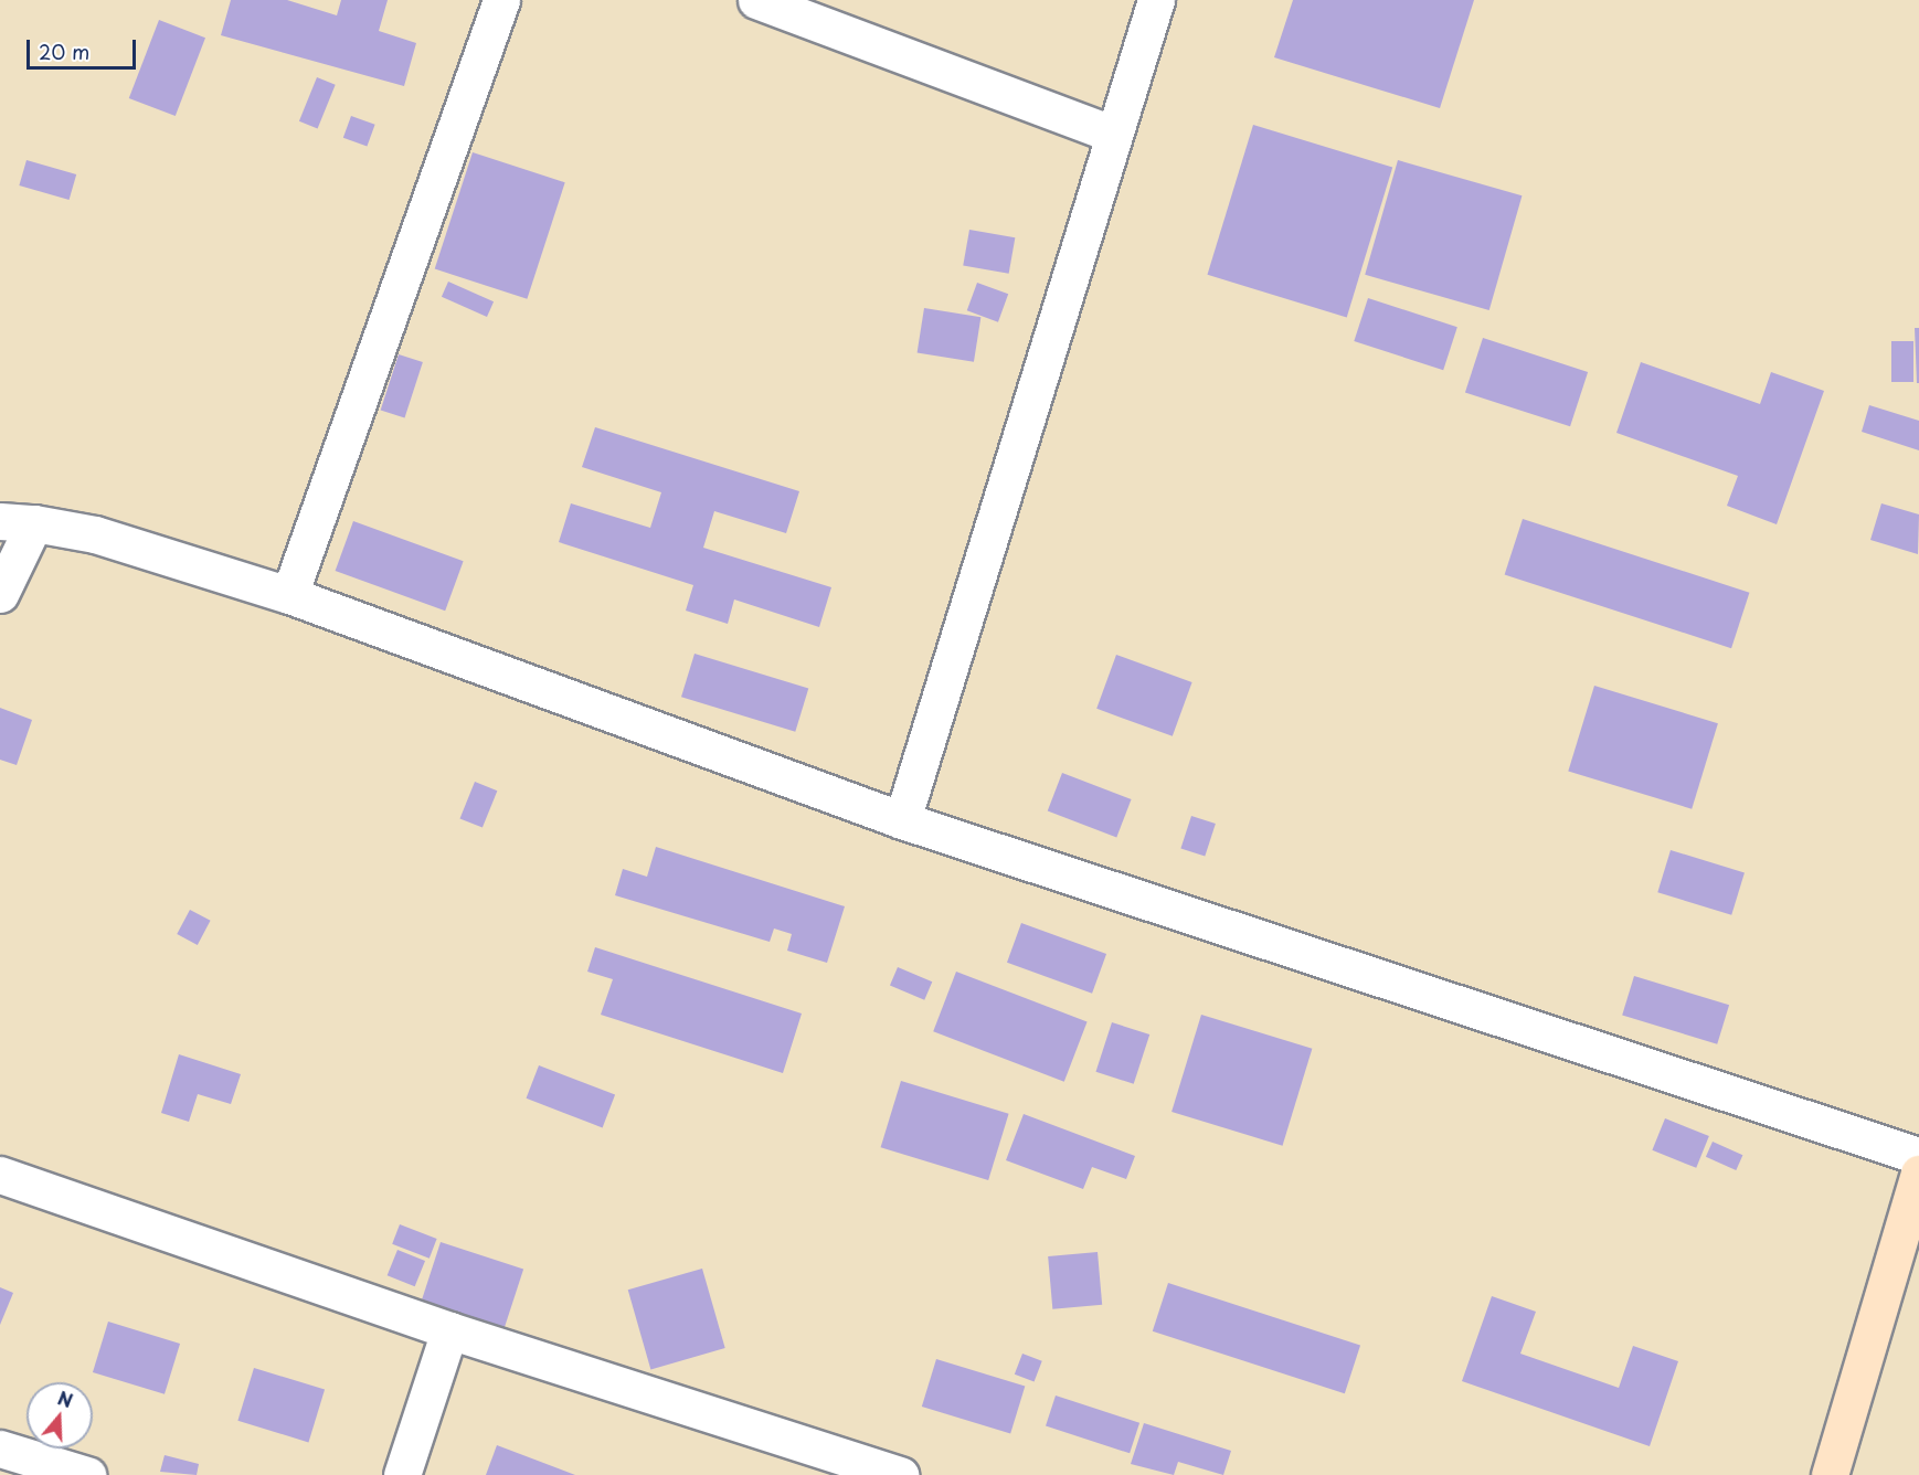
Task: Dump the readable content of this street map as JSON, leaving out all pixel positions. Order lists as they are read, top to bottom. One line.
{"scale_bar":"20 m","north":"top"}
